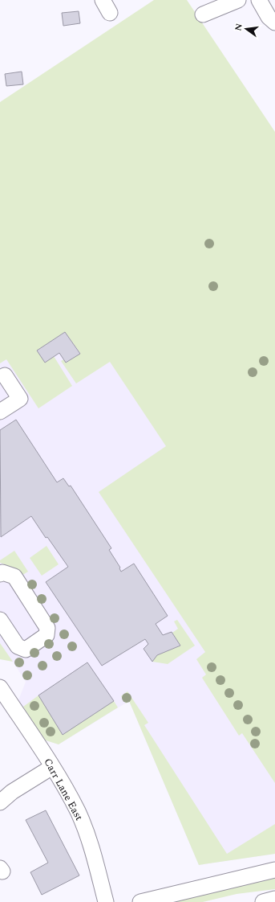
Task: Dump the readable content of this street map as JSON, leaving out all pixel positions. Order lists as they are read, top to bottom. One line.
{"streets":{"street":["Carr Lane East"]},"north":"left"}
